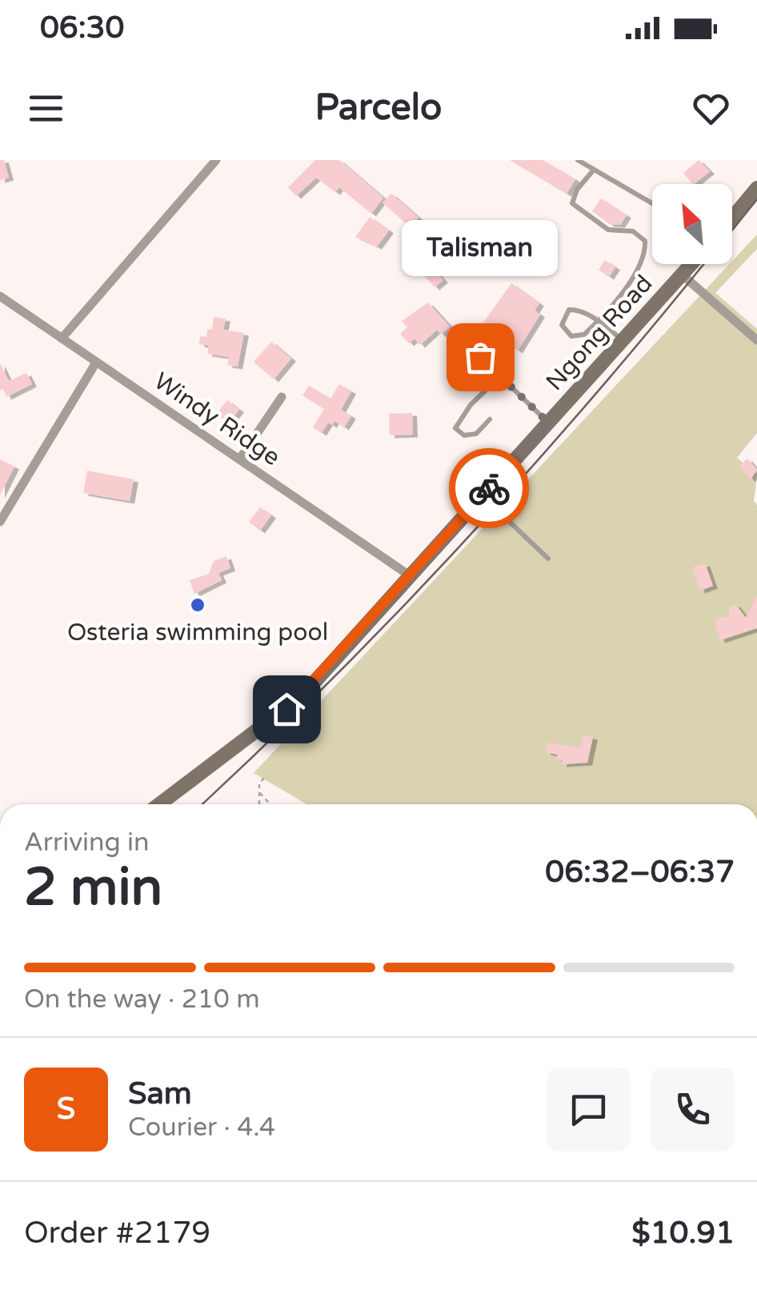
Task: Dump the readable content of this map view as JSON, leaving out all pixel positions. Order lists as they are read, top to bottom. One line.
{"streets":{"main road":["Ngong Road"],"street":["Windy Ridge"]},"crossings":[["Ngong Road","Windy Ridge"]],"places":["Talisman","Osteria swimming pool"],"north":"top left","page":{"status":"06:30","header":"Parcelo","bubble":"Talisman","heading":["2 min","Arriving in","06:32–06:37"],"panel":["Sam","Courier · 4.4","Order #2179","$10.91"],"bar":"On the way · 210 m","round":"S"}}
